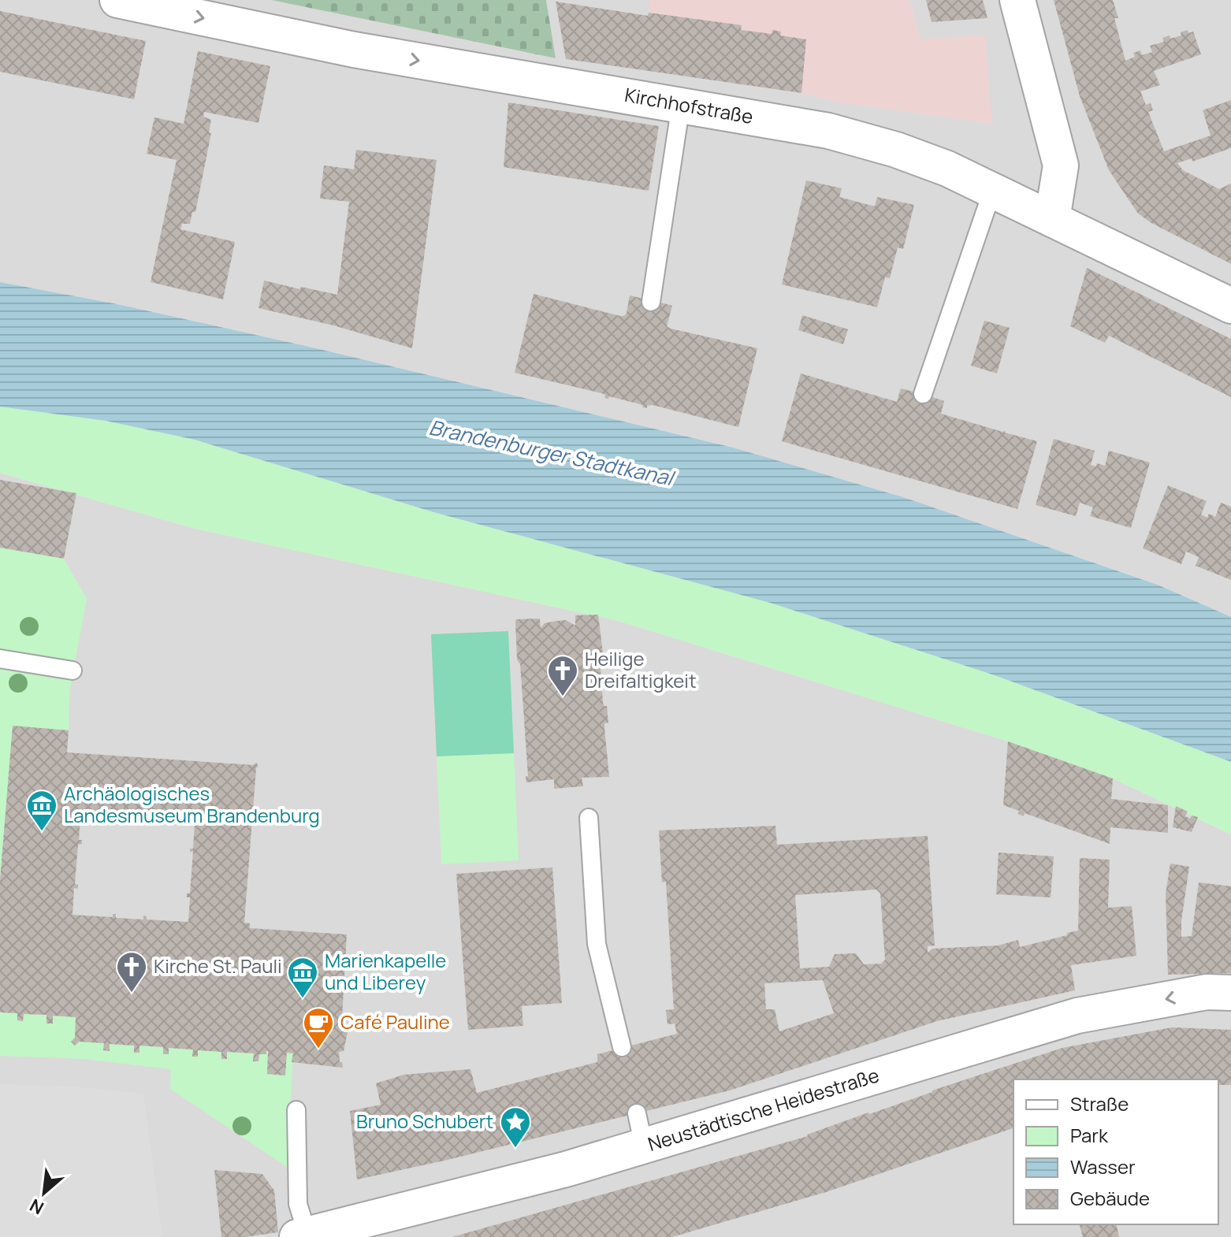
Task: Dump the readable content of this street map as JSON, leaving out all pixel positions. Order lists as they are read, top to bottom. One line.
{"streets":{"street":["Kirchhofstraße","Neustädtische Heidestraße"]},"one_way":["Kirchhofstraße","Neustädtische Heidestraße"],"water":["Brandenburger Stadtkanal"],"places":{"church":["Heilige Dreifaltigkeit","Kirche St. Pauli"],"museum":["Archäologisches Landesmuseum Brandenburg","Marienkapelle und Liberey"],"cafe":["Café Pauline"],"place":["Bruno Schubert"]},"legend":["Straße","Park","Wasser","Gebäude"],"north":"bottom left"}
